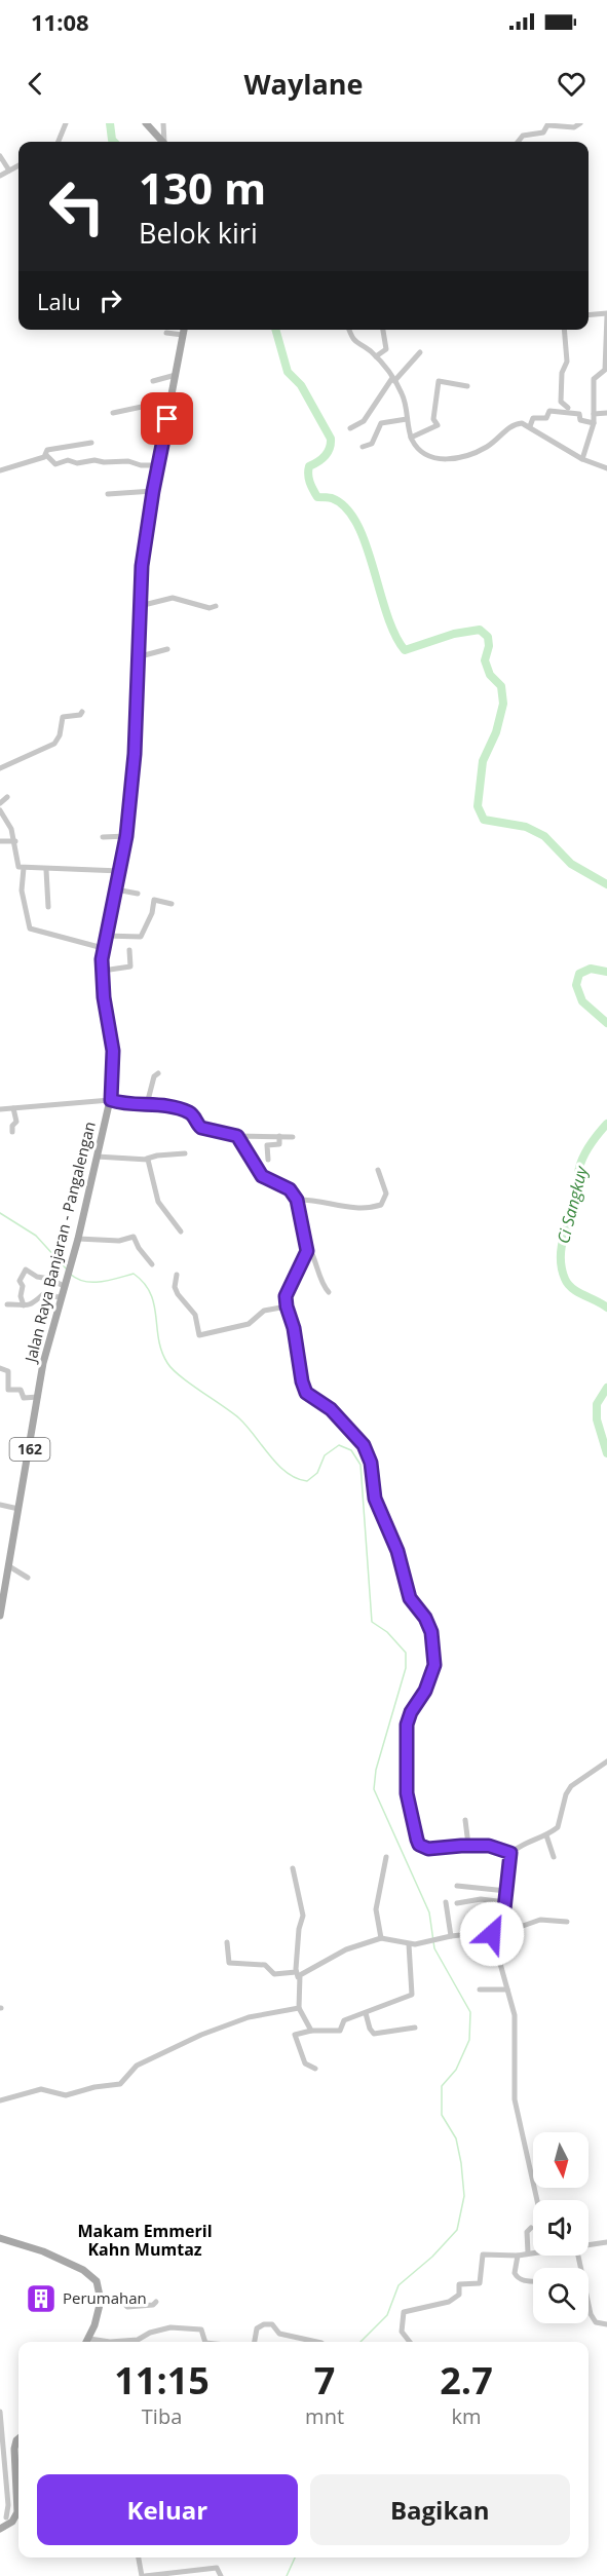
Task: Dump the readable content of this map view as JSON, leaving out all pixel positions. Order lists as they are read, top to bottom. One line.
{"streets":{"main road":["Jalan Raya Banjaran - Pangalengan","162"]},"districts":["Makam Emmeril Kahn Mumtaz"],"water":["Ci Sangkuy"],"places":{"building":["Perumahan"]},"north":"bottom","page":{"status":"11:08","header":"Waylane","turn":["130 m","Belok kiri"],"then":"Lalu","eta":["11:15","Tiba","7","mnt","2.7","km"],"buttons":["Keluar","Bagikan"]}}
